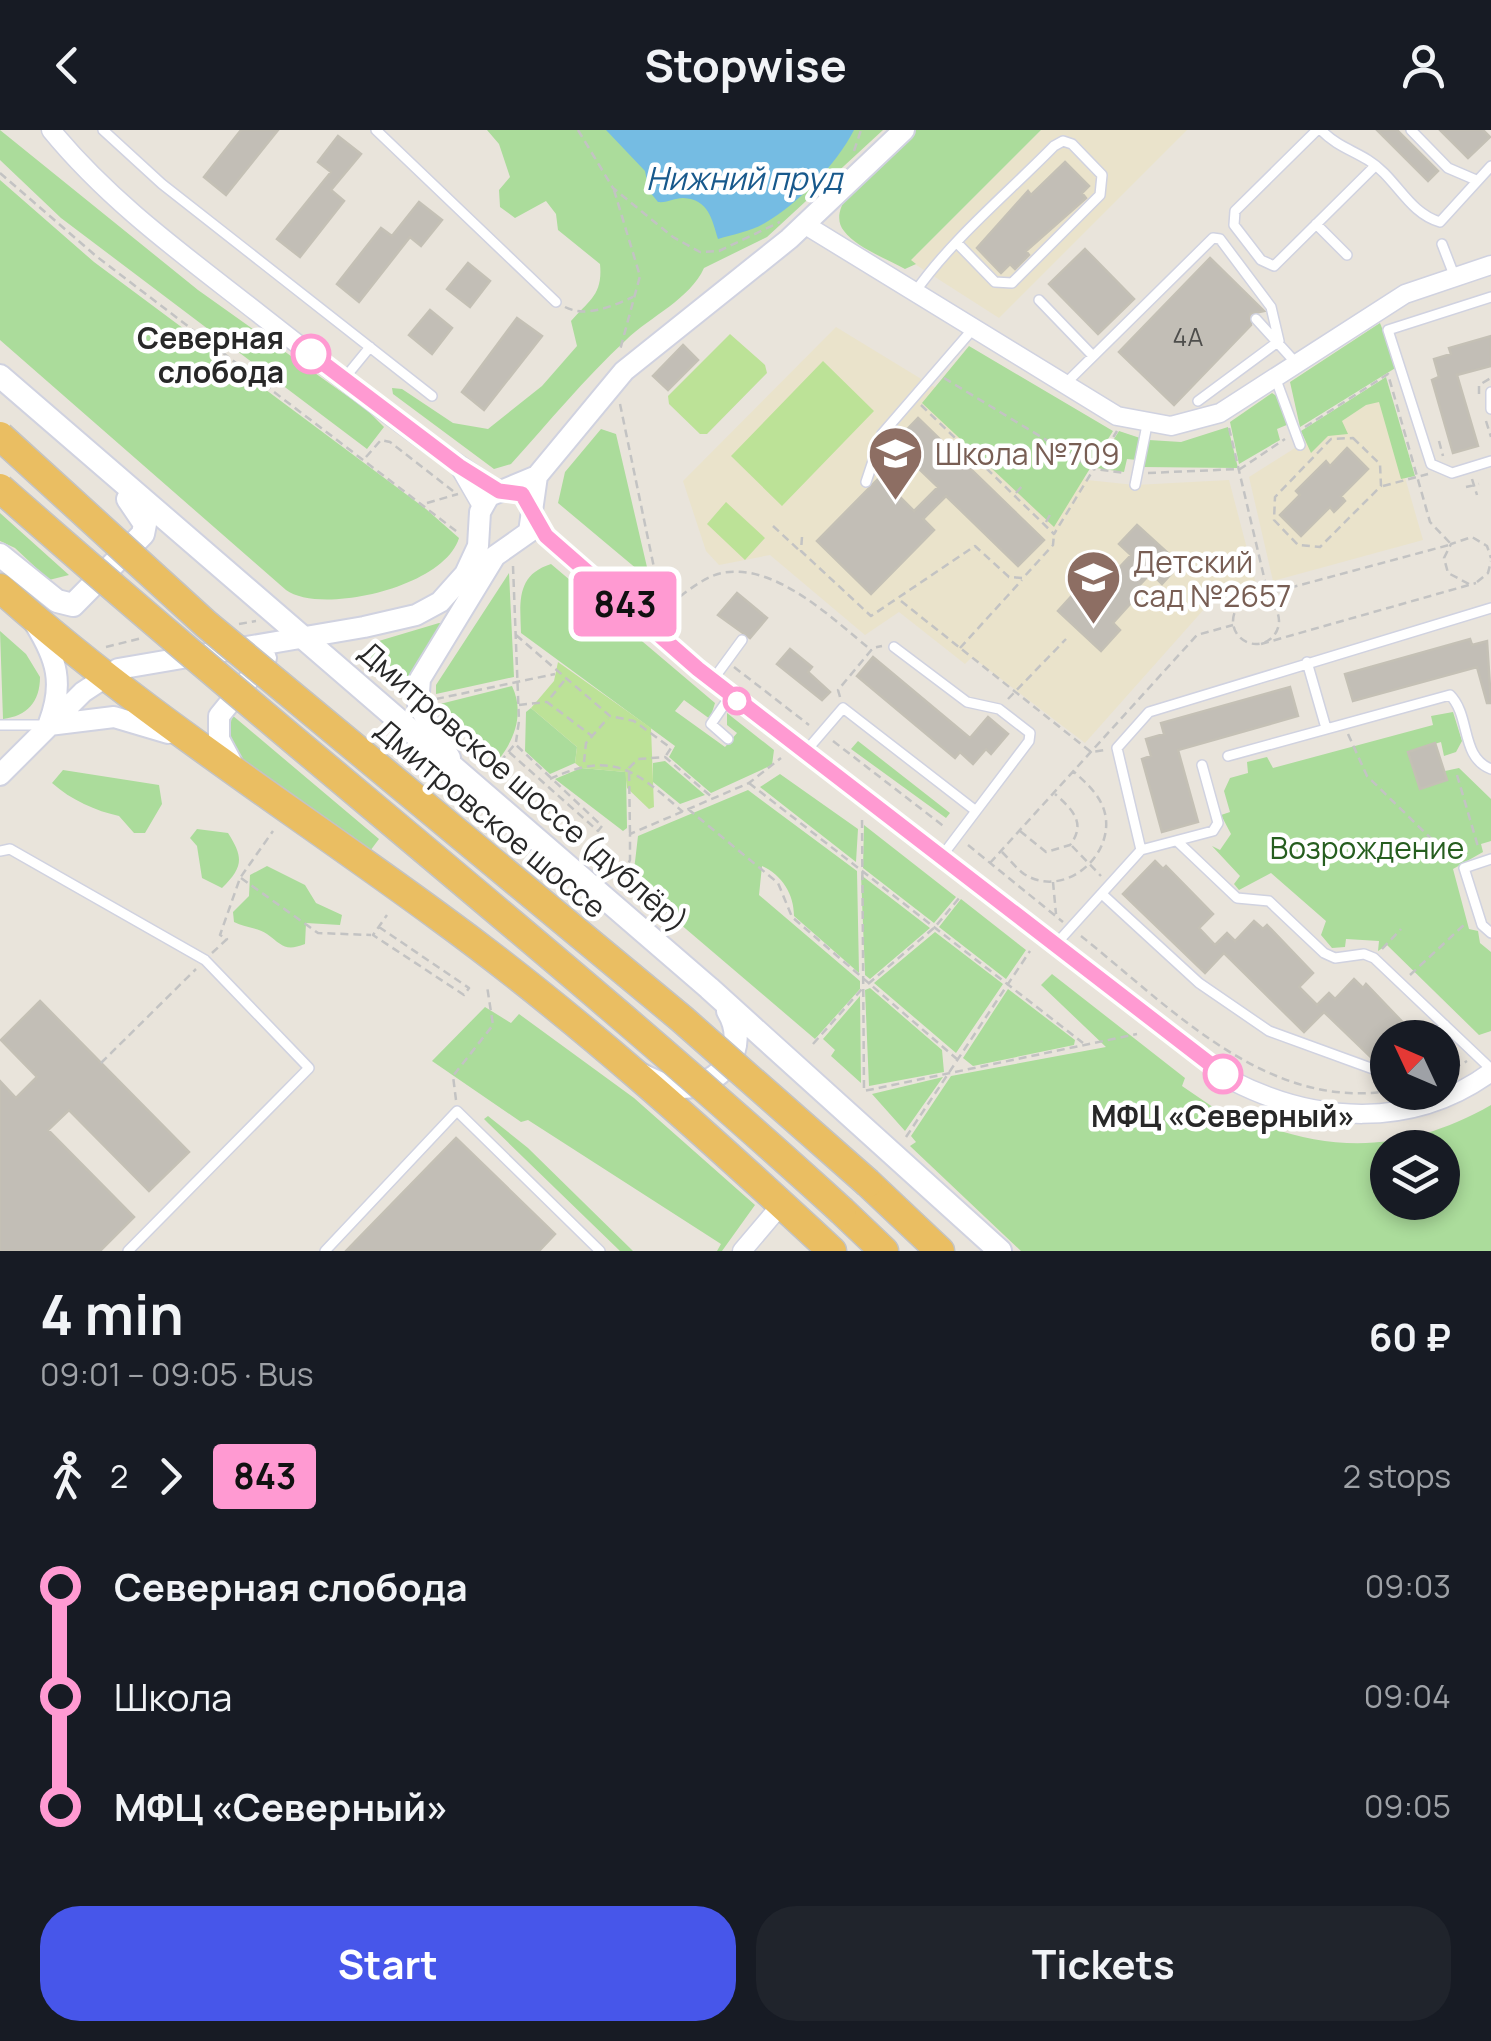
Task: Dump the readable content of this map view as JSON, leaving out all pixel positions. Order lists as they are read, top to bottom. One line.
{"streets":{"highway":["Дмитровское шоссе"],"main road":["Дмитровское шоссе (дублёр)"]},"water":["Нижний пруд"],"parks":["Возрождение"],"places":{"other":["Северная слобода","МФЦ «Северный»"],"school or university":["Школа №709","Детский сад №2657"]},"lines":["bus line 843"],"house_numbers":["4А"],"north":"top left","page":{"header":"Stopwise","on_map":"843","heading":["4 min","09:01 – 09:05 · Bus","60 ₽"],"legs":["2","843","2 stops"],"list":[{"name":"Северная слобода","value":"09:03"},{"name":"Школа","value":"09:04"},{"name":"МФЦ «Северный»","value":"09:05"}],"buttons":["Start","Tickets"]}}
